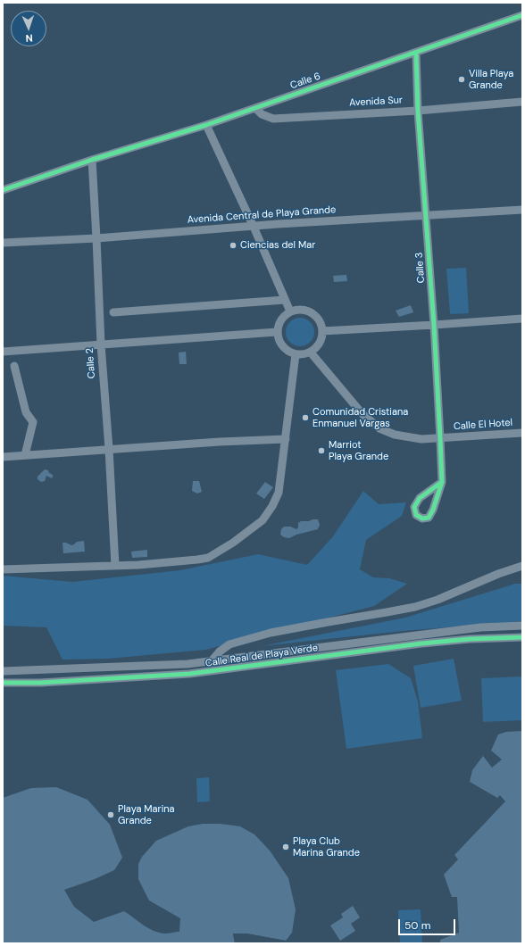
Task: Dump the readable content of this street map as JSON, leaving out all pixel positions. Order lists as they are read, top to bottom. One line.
{"streets":{"street":["Calle 6","Avenida Sur","Avenida Central de Playa Grande","Calle 3","Calle 2","Calle El Hotel","Calle Real de Playa Verde"]},"crossings":[["Calle 6","Avenida Sur"],["Calle 6","Calle 3"],["Calle 6","Calle 2"],["Avenida Sur","Calle 3"],["Avenida Central de Playa Grande","Calle 3"],["Avenida Central de Playa Grande","Calle 2"],["Calle 3","Calle El Hotel"]],"places":["Villa Playa Grande","Ciencias del Mar","Comunidad Cristiana Enmanuel Vargas","Marriot Playa Grande","Playa Marina Grande","Playa Club Marina Grande"],"scale_bar":"50 m","north":"bottom"}
